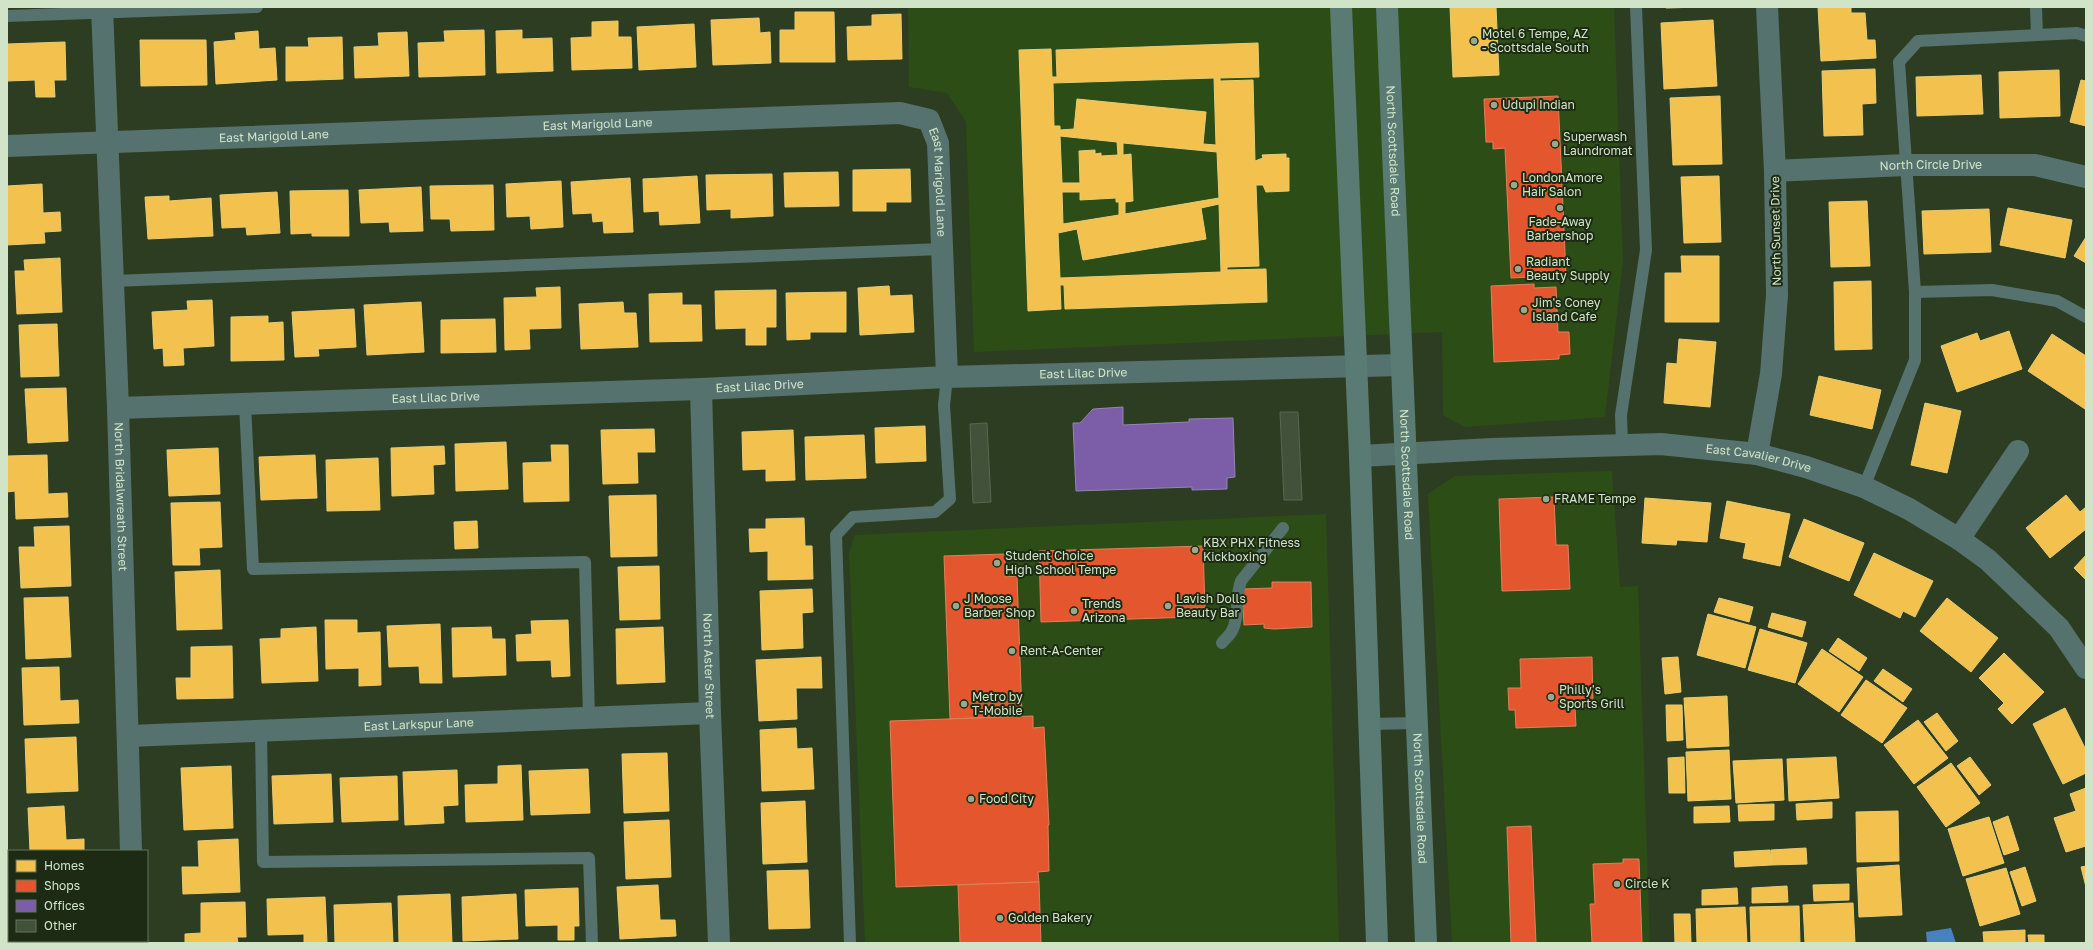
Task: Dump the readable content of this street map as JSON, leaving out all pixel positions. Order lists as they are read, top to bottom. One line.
{"streets":{"main road":["North Scottsdale Road"],"street":["East Marigold Lane","North Circle Drive","North Sunset Drive","East Lilac Drive","East Cavalier Drive","North Bridalwreath Street","North Aster Street","East Larkspur Lane"]},"crossings":[["East Marigold Lane","East Lilac Drive"],["East Marigold Lane","North Bridalwreath Street"],["North Scottsdale Road","East Lilac Drive"],["North Scottsdale Road","East Cavalier Drive"],["North Circle Drive","North Sunset Drive"],["North Sunset Drive","East Cavalier Drive"],["East Lilac Drive","North Bridalwreath Street"],["East Lilac Drive","North Aster Street"],["North Bridalwreath Street","East Larkspur Lane"],["North Aster Street","East Larkspur Lane"]],"places":["Motel 6 Tempe, AZ - Scottsdale South","Udupi Indian","Superwash Laundromat","LondonAmore Hair Salon","Fade-Away Barbershop","Radiant Beauty Supply","Jim's Coney Island Cafe","FRAME Tempe","KBX PHX Fitness Kickboxing","Student Choice High School Tempe","J Moose Barber Shop","Lavish Dolls Beauty Bar","Trends Arizona","Rent-A-Center","Philly's Sports Grill","Metro by T-Mobile","Food City","Circle K","Golden Bakery"],"legend":["Homes","Shops","Offices","Other"]}
